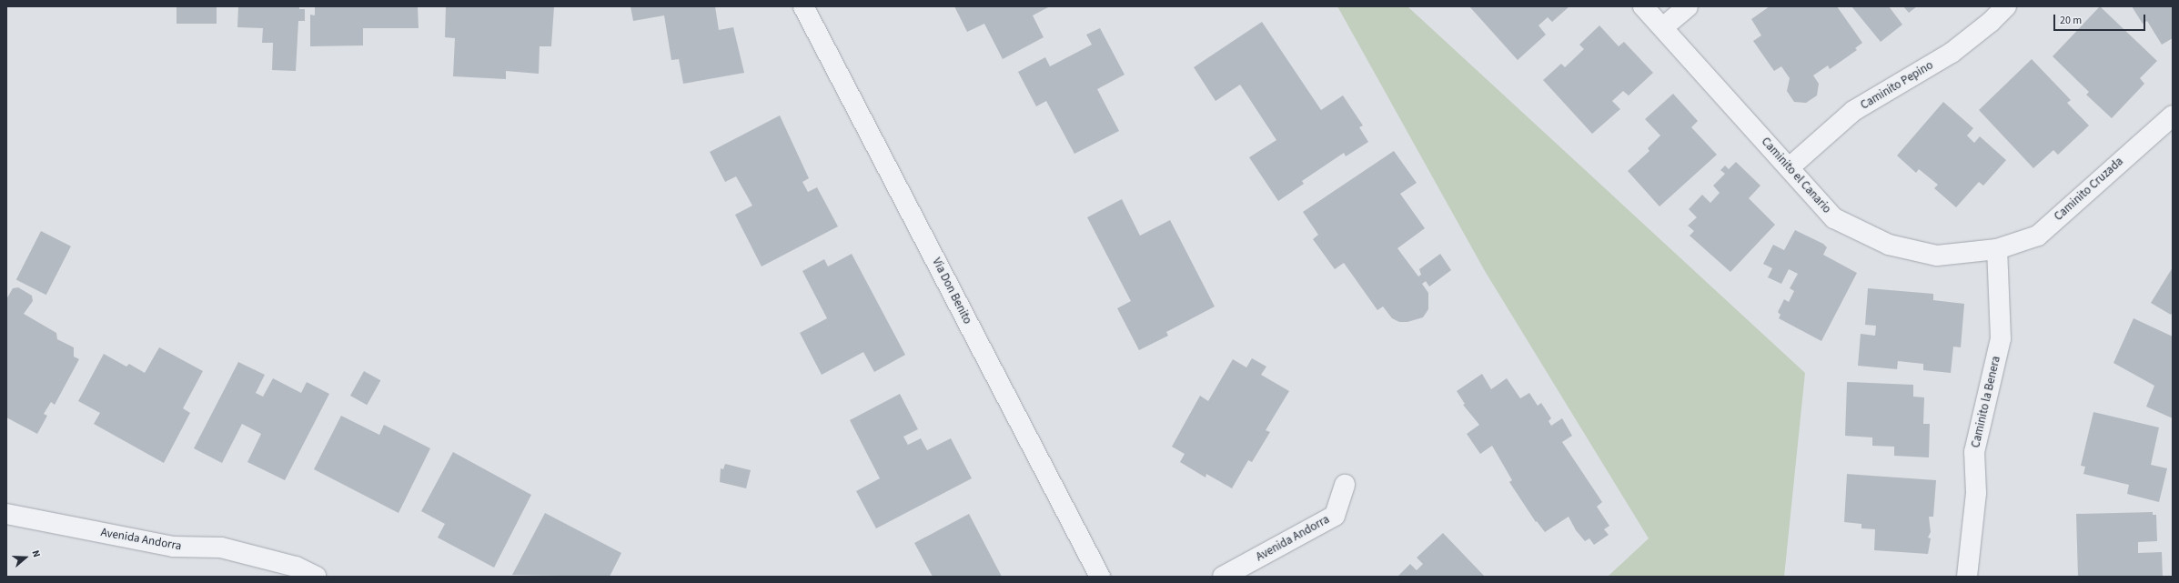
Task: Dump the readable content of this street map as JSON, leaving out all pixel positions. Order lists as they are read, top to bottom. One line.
{"streets":{"street":["Caminito Pepino","Caminito el Canario","Caminito Cruzada","Via Don Benito","Caminito la Benera","Avenida Andorra"]},"crossings":[["Caminito Pepino","Caminito el Canario"],["Caminito el Canario","Caminito Cruzada"],["Caminito el Canario","Caminito la Benera"],["Caminito Cruzada","Caminito la Benera"]],"scale_bar":"20 m","north":"right"}
